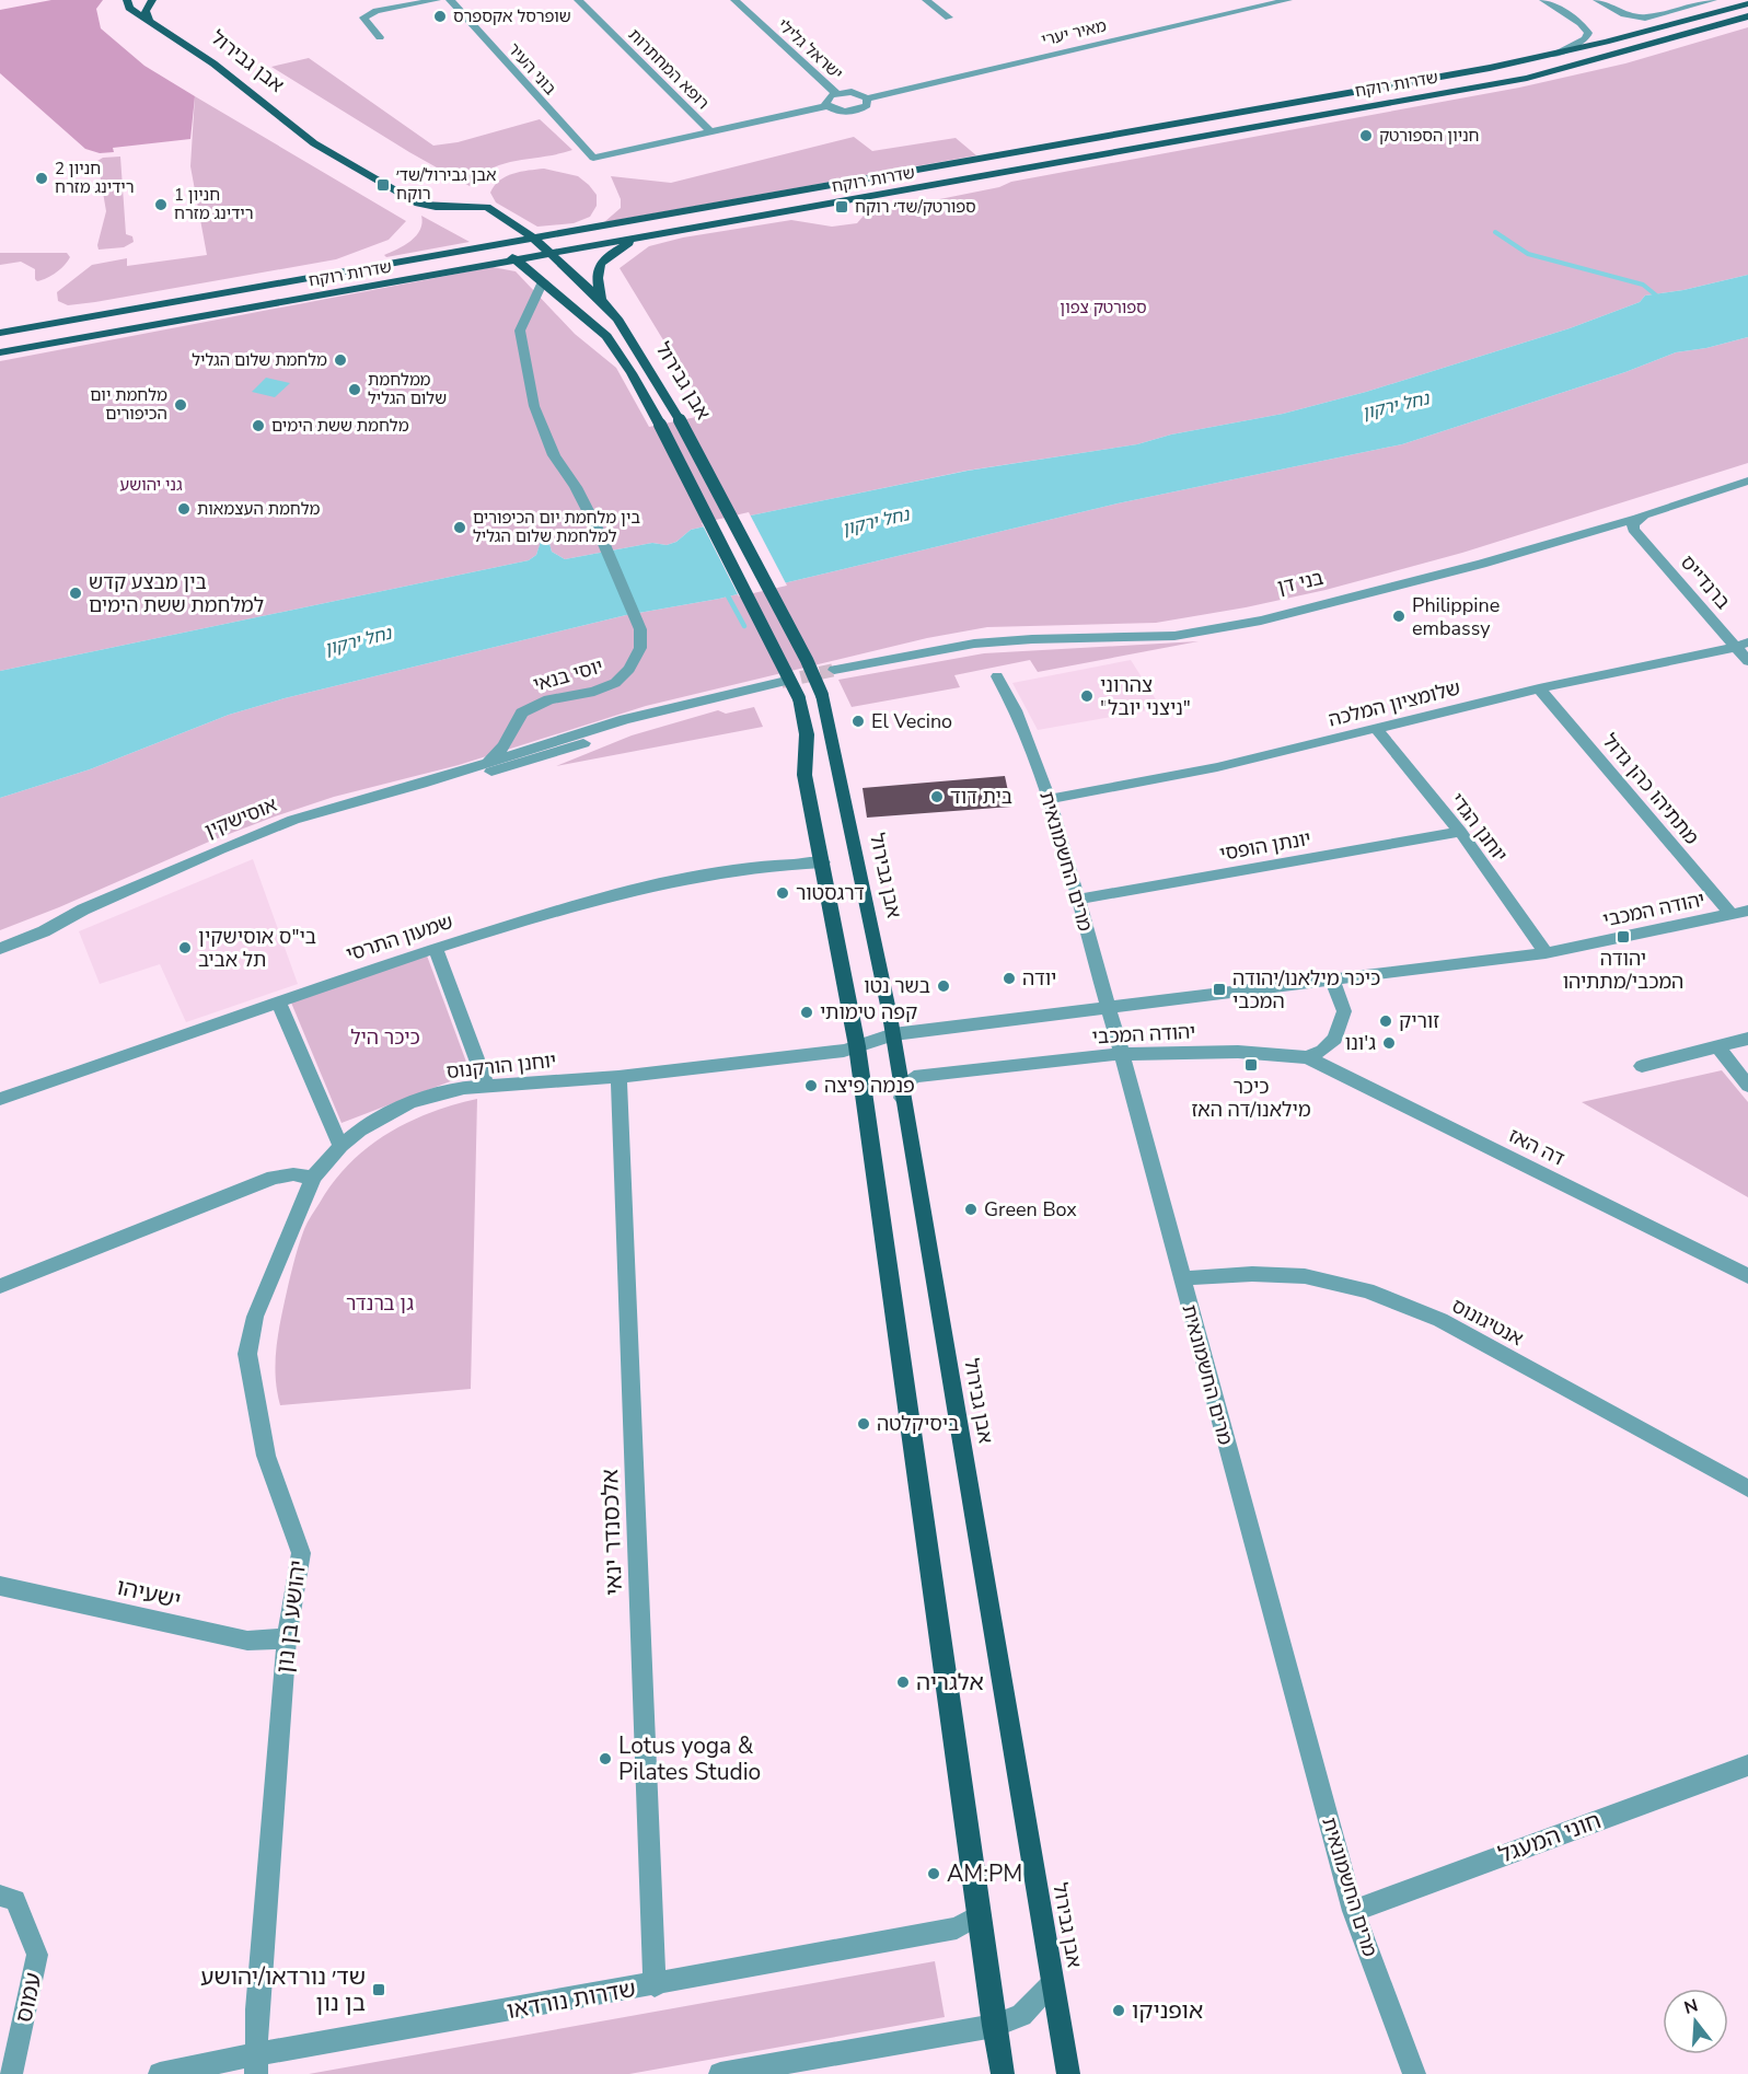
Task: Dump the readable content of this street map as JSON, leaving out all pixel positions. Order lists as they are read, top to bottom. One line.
{"streets":{"main road":["אבן גבירול","שדרות רוקח"],"street":["מאיר יערי","ישראל גלילי","בוני העיר","רופא המחתרות","בני דן","ברנדייס","יוסי בנאי","שלומציון המלכה","מתתיהו כהן גדול","אוסישקין","יוחנן הגדי","יונתן הופסי","מרים החשמונאית","יהודה המכבי","שמעון התרסי","יוחנן הורקנוס","דה האז","אנטיגונוס","אלכסנדר ינאי","ישעיהו","יהושע בן נון","חוני המעגל","עמוס","שדרות נורדאו"]},"crossings":[["אבן גבירול","שדרות רוקח"],["אבן גבירול","יוסי בנאי"],["אבן גבירול","יהודה המכבי"],["אבן גבירול","שמעון התרסי"],["אבן גבירול","יוחנן הורקנוס"],["אבן גבירול","שדרות נורדאו"],["בוני העיר","רופא המחתרות"],["בני דן","ברנדייס"],["ברנדייס","שלומציון המלכה"],["יוסי בנאי","אוסישקין"],["שלומציון המלכה","מתתיהו כהן גדול"],["שלומציון המלכה","יוחנן הגדי"],["שלומציון המלכה","מרים החשמונאית"],["מתתיהו כהן גדול","יהודה המכבי"],["יוחנן הגדי","יונתן הופסי"],["יוחנן הגדי","יהודה המכבי"],["יונתן הופסי","מרים החשמונאית"],["מרים החשמונאית","יהודה המכבי"],["מרים החשמונאית","אנטיגונוס"],["מרים החשמונאית","חוני המעגל"],["יהודה המכבי","יוחנן הורקנוס"],["יהודה המכבי","דה האז"],["יוחנן הורקנוס","אלכסנדר ינאי"],["יוחנן הורקנוס","יהושע בן נון"],["אלכסנדר ינאי","שדרות נורדאו"],["ישעיהו","יהושע בן נון"],["יהושע בן נון","שדרות נורדאו"]],"water":["נחל ירקון"],"parks":["ספורטק צפון","גני יהושע","כיכר היל","גן ברנדר"],"places":{"other":["שופרסל אקספרס","חניון הספורטק","2 חניון רידינג מזרח","1 חניון רידינג מזרח","מלחמת שלום הגליל","ממלחמת שלום הגליל","מלחמת יום הכיפורים","מלחמת ששת הימים","מלחמת העצמאות","בין מלחמת יום הכיפורים למלחמת שלום הגליל","בין מבצע קדש למלחמת ששת הימים","Philippine embassy","צהרוני \"ניצני יובל\"","El Vecino","בית דוד","דרגסטור","בי\"ס אוסישקין תל אביב","יודה","בשר נטו","קפה טימותי","זוריק","ג'ונו","פנמה פיצה","Green Box","ביסיקלטה","אלגריה","Lotus yoga & Pilates Studio","AM:PM","אופניקו"],"transit":["אבן גבירול/שד׳ רוקח","ספורטק/שד׳ רוקח","יהודה המכבי/מתתיהו","כיכר מילאנו/יהודה המכבי","כיכר מילאנו/דה האז","שד׳ נורדאו/יהושע בן נון"]},"north":"top"}
